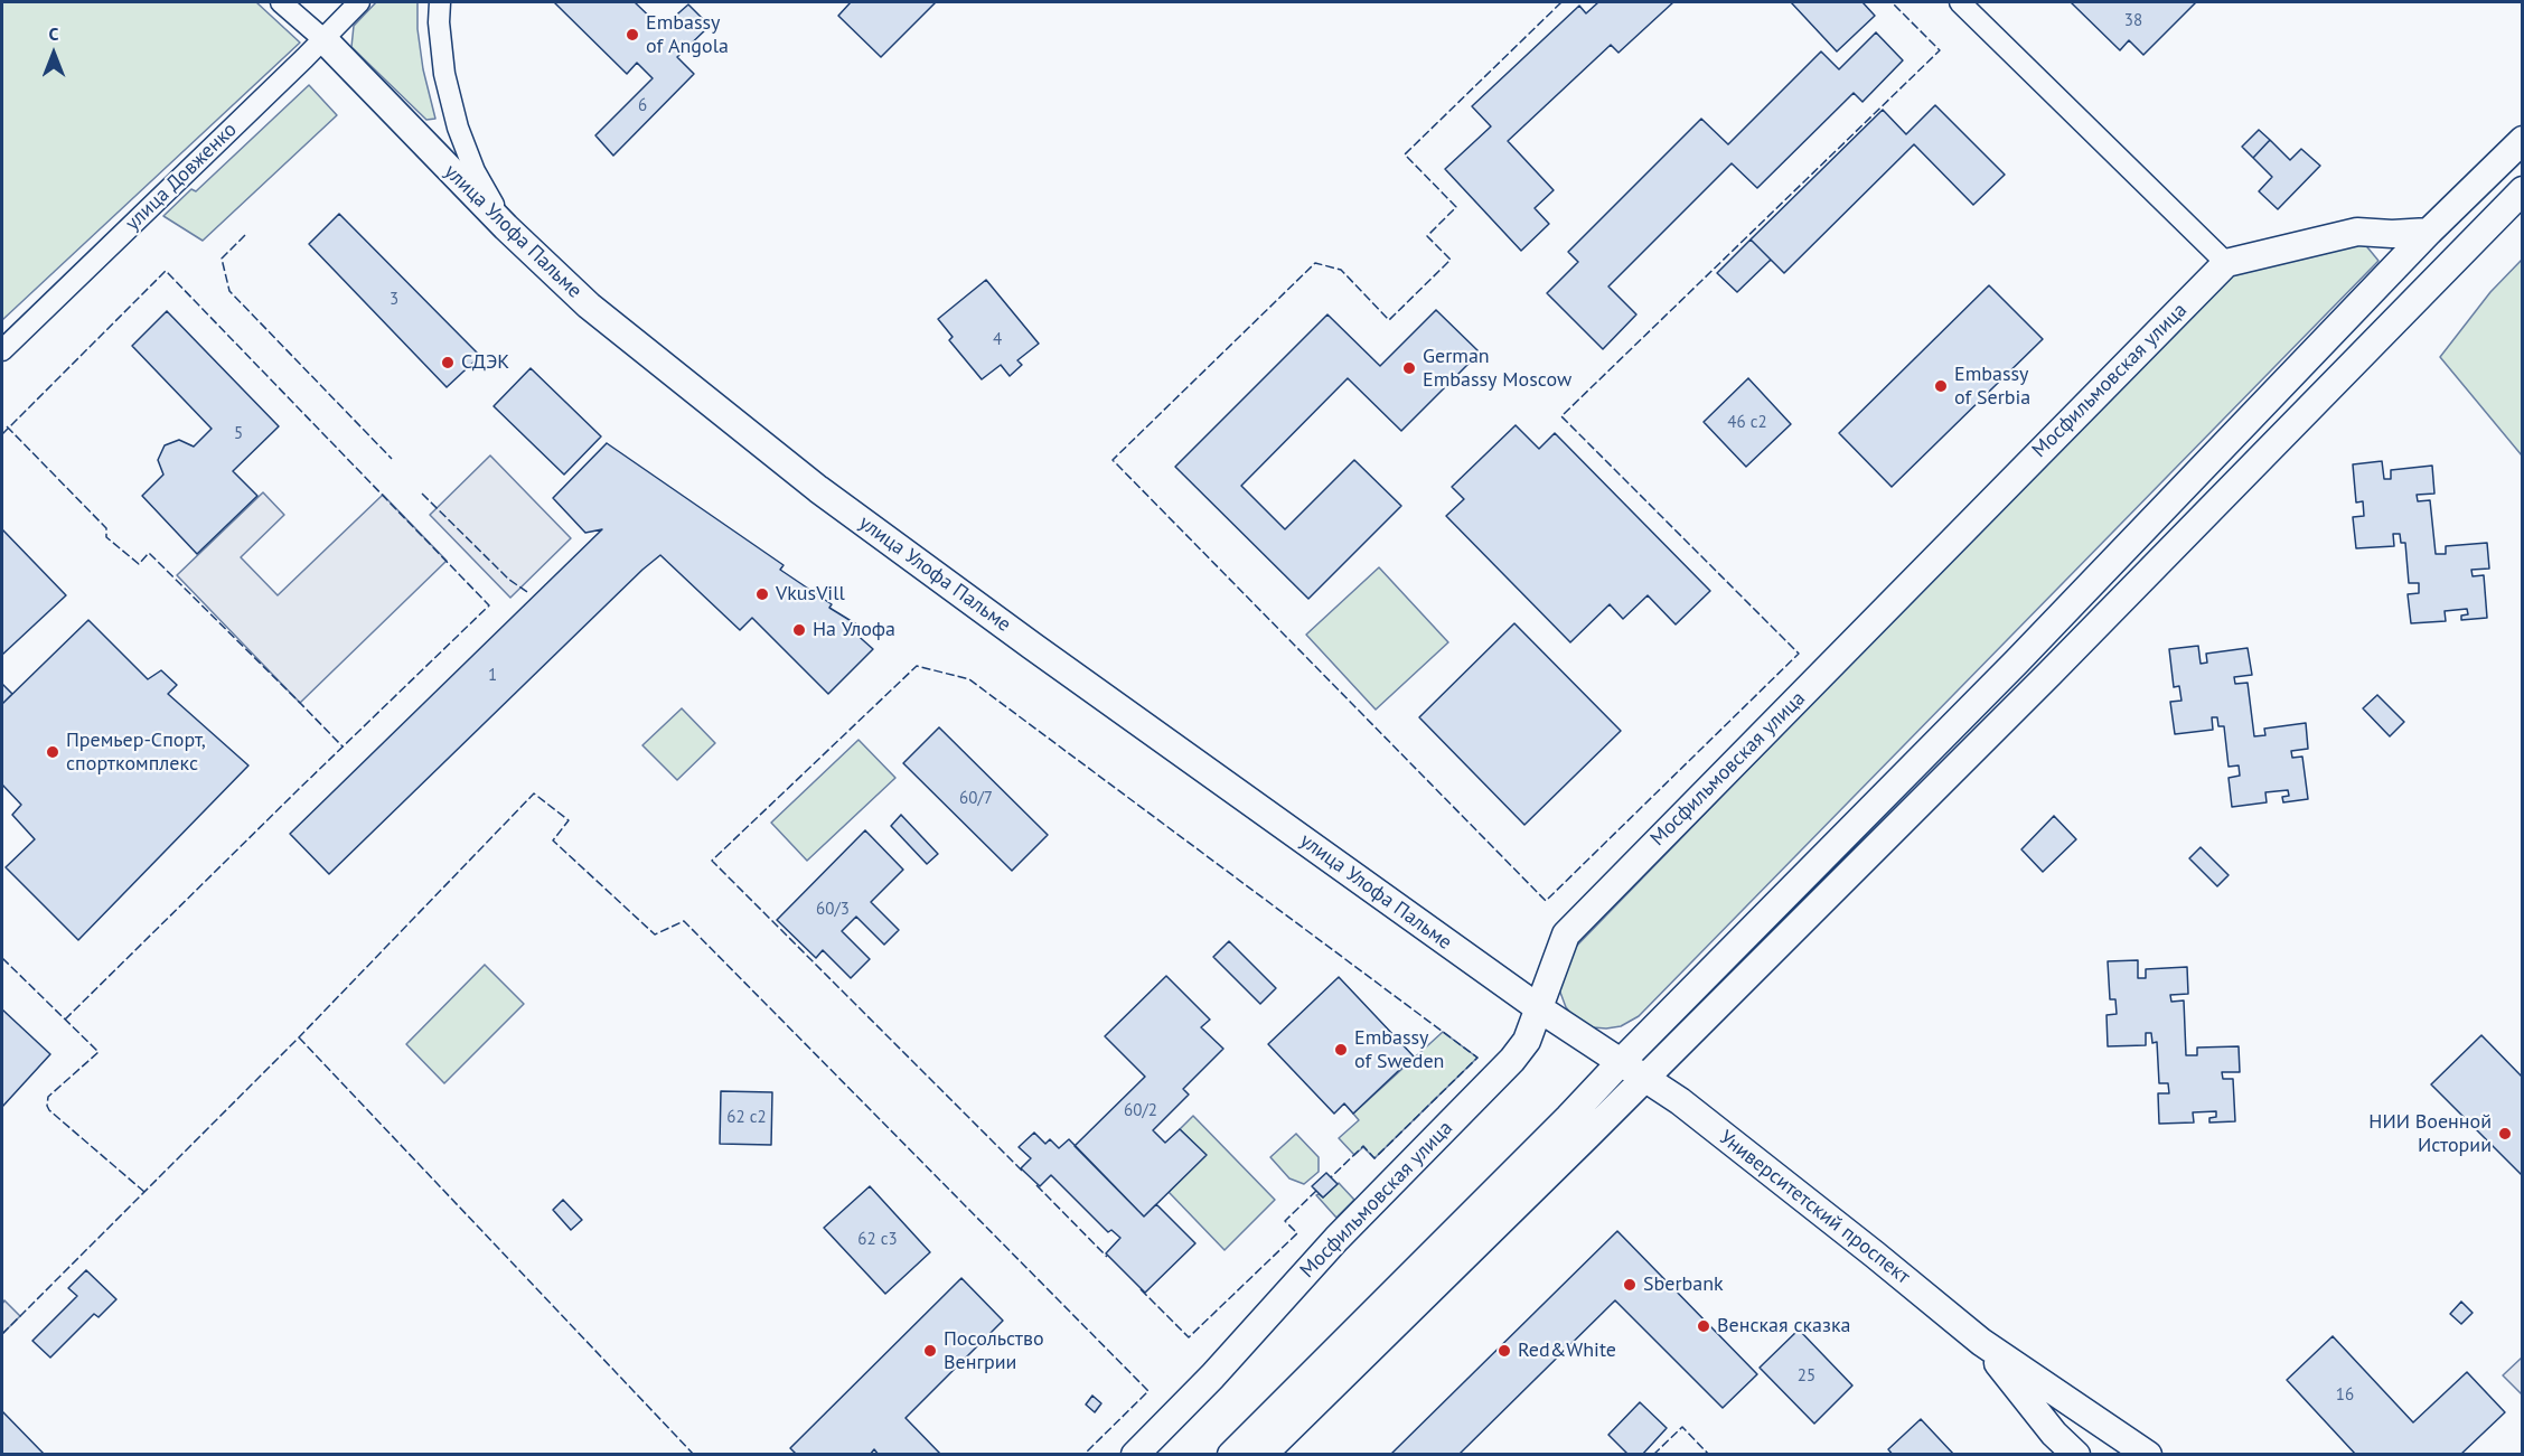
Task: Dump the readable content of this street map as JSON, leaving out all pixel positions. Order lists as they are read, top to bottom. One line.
{"streets":{"main road":["улица Улофа Пальме","Мосфильмовская улица","Университетский проспект"],"street":["улица Довженко"]},"crossings":[["улица Довженко","улица Улофа Пальме"],["улица Улофа Пальме","Мосфильмовская улица"],["улица Улофа Пальме","Университетский проспект"]],"places":["Embassy of Angola","СДЭК","German Embassy Moscow","Embassy of Serbia","VkusVill","На Улофа","Премьер-Спорт, спорткомплекс","Embassy of Sweden","НИИ Военной Истории","Sberbank","Венская сказка","Посольство Венгрии","Red&White"],"house_numbers":["38","6","3","4","46 с2","5","1","60/7","60/3","60/2","62 с2","62 с3","25","16"],"north":"top"}
